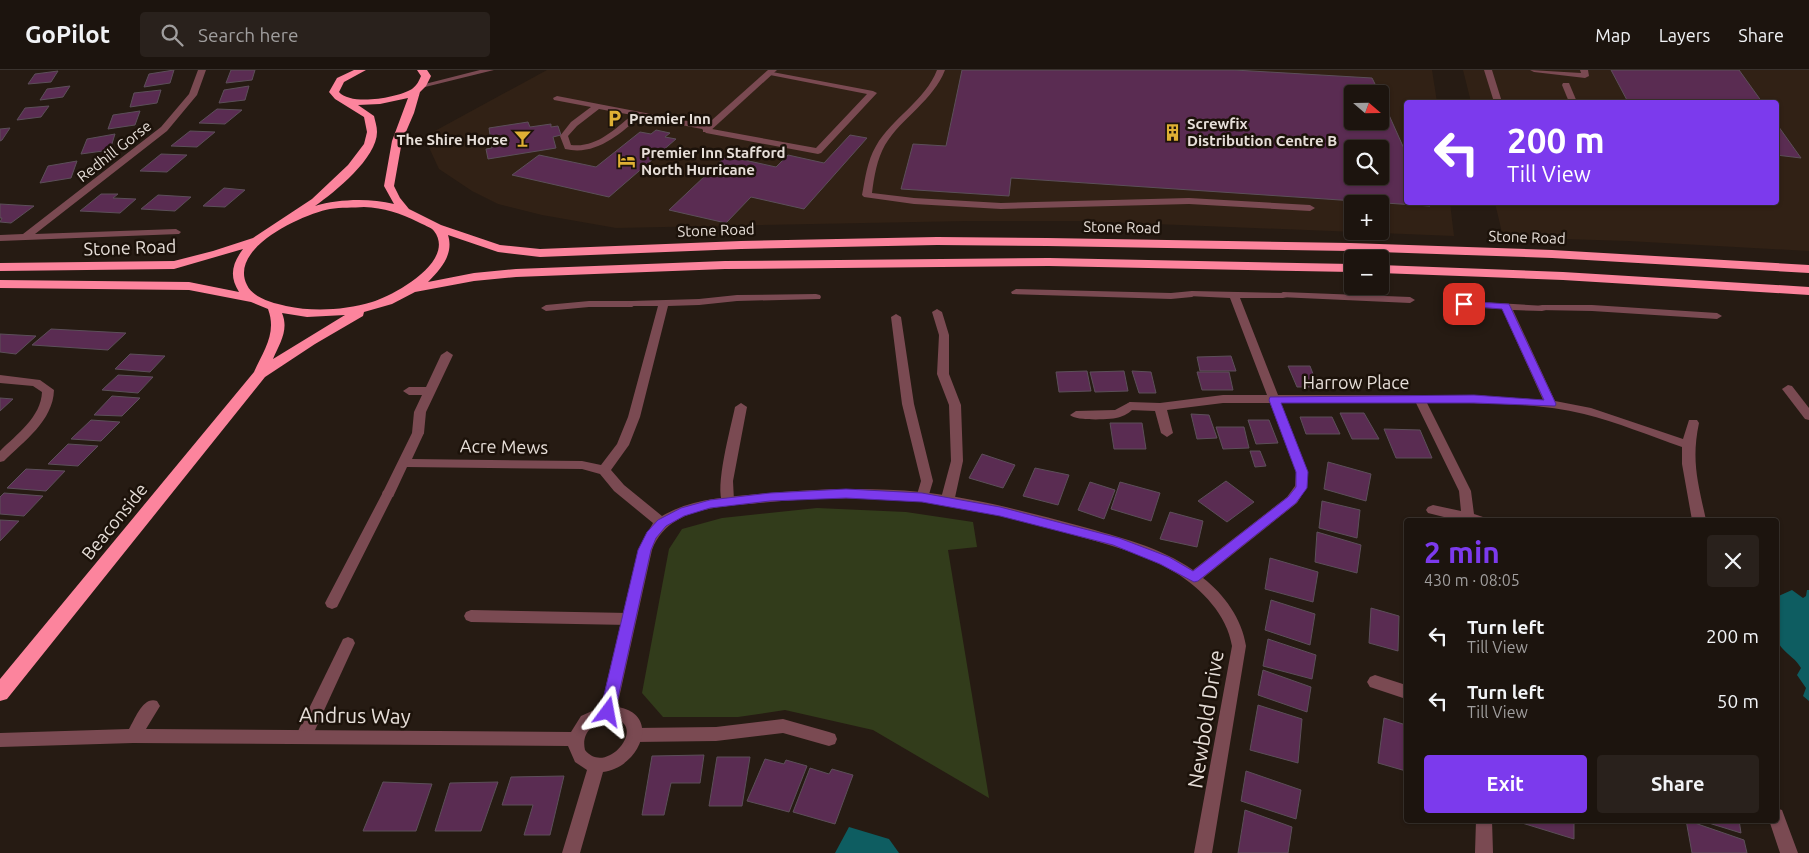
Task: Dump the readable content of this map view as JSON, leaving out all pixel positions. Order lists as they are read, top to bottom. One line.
{"streets":{"highway":["Stone Road","Beaconside"],"street":["Redhill Gorse","Harrow Place","Acre Mews","Andrus Way","Newbold Drive"]},"crossings":[["Redhill Gorse","Stone Road"],["Stone Road","Beaconside"]],"places":{"parking":["Premier Inn"],"building":["Screwfix Distribution Centre B"],"bar":["The Shire Horse"],"hotel":["Premier Inn Stafford North Hurricane"]},"north":"right","page":{"header":"GoPilot","search":"Search here","nav":["Map","Layers","Share"],"map_buttons":["+","−"],"turn":["200 m","Till View"],"heading":["2 min","430 m · 08:05"],"list":[{"name":"Turn left","note":"Till View","value":"200 m"},{"name":"Turn left","note":"Till View","value":"50 m"}],"buttons":["Exit","Share"]}}
